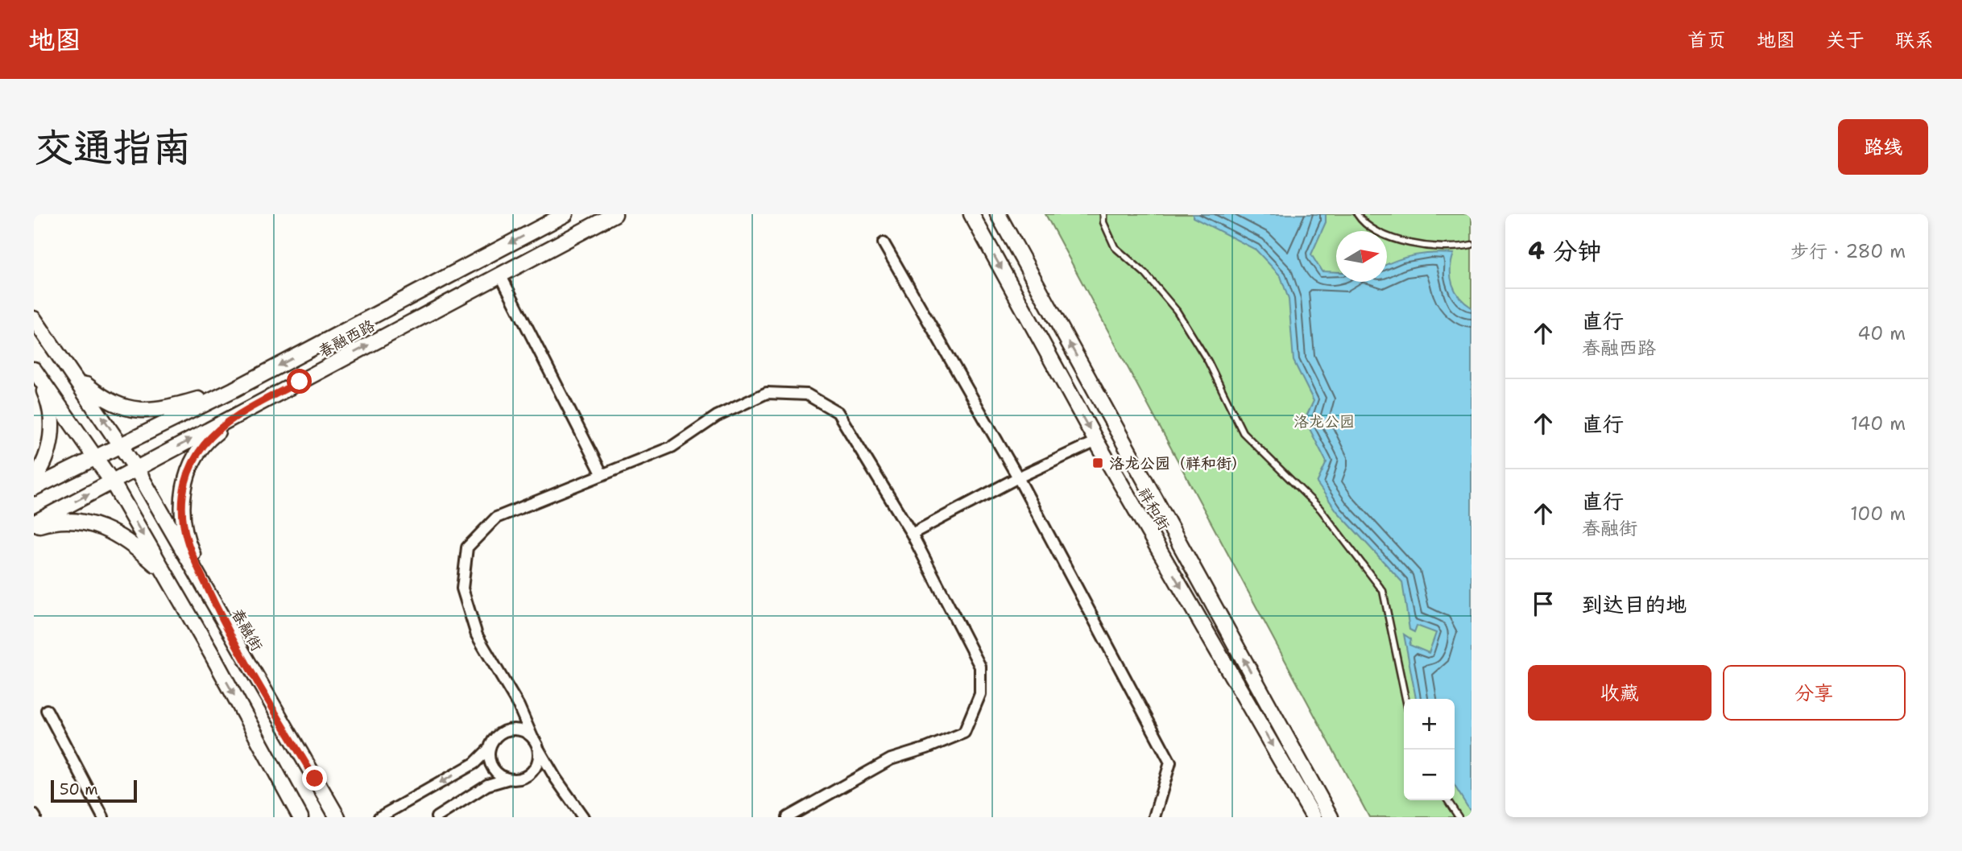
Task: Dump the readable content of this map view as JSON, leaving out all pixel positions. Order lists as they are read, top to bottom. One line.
{"streets":{"main road":["春融西路","祥和街","春融街"]},"crossings":[["春融西路","春融街"]],"parks":["洛龙公园"],"places":{"transit":["洛龙公园（祥和街）"]},"scale_bar":"50 m","north":"right","page":{"header":"地图","nav":["首页","地图","关于","联系"],"buttons":["路线",["收藏","分享"]],"title":"交通指南","heading":["4 分钟","步行 · 280 m"],"list":[["直行","春融西路","40 m"],["直行","140 m"],["直行","春融街","100 m"],"到达目的地"],"map_buttons":["+","−"],"scale":"50 m"}}
